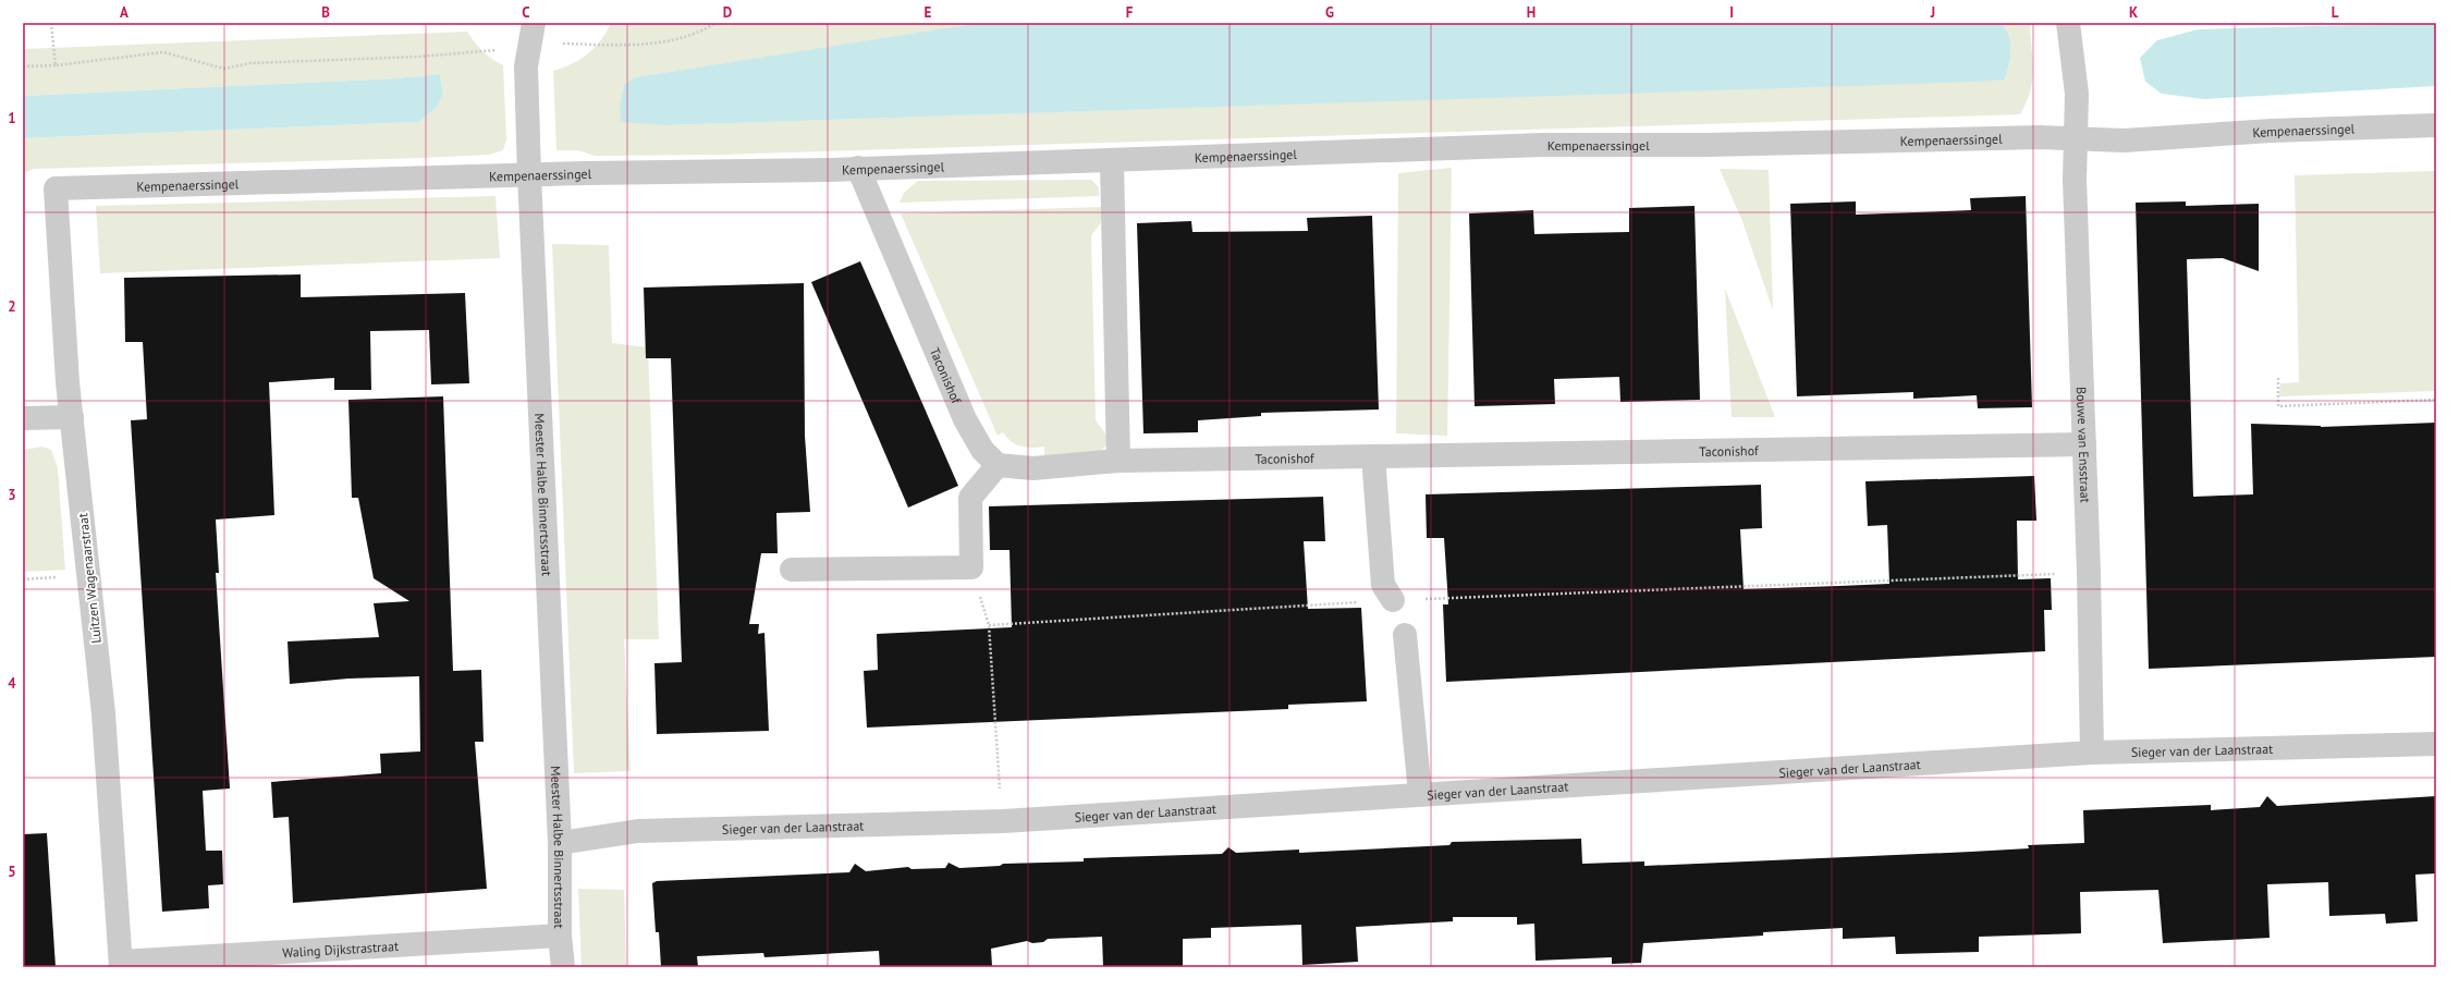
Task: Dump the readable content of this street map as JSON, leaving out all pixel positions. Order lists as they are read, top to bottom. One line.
{"streets":{"street":["Kempenaerssingel","Taconishof","Bouwe van Ensstraat","Meester Halbe Binnertsstraat","Luitzen Wagenaarstraat","Sieger van der Laanstraat","Waling Dijkstrastraat"]},"crossings":[["Kempenaerssingel","Taconishof"],["Kempenaerssingel","Bouwe van Ensstraat"],["Kempenaerssingel","Meester Halbe Binnertsstraat"],["Kempenaerssingel","Luitzen Wagenaarstraat"],["Taconishof","Bouwe van Ensstraat"],["Bouwe van Ensstraat","Sieger van der Laanstraat"],["Meester Halbe Binnertsstraat","Sieger van der Laanstraat"],["Meester Halbe Binnertsstraat","Waling Dijkstrastraat"],["Luitzen Wagenaarstraat","Waling Dijkstrastraat"]],"grid":{"columns":["A","B","C","D","E","F","G","H","I","J","K","L"],"rows":["1","2","3","4","5"]}}
